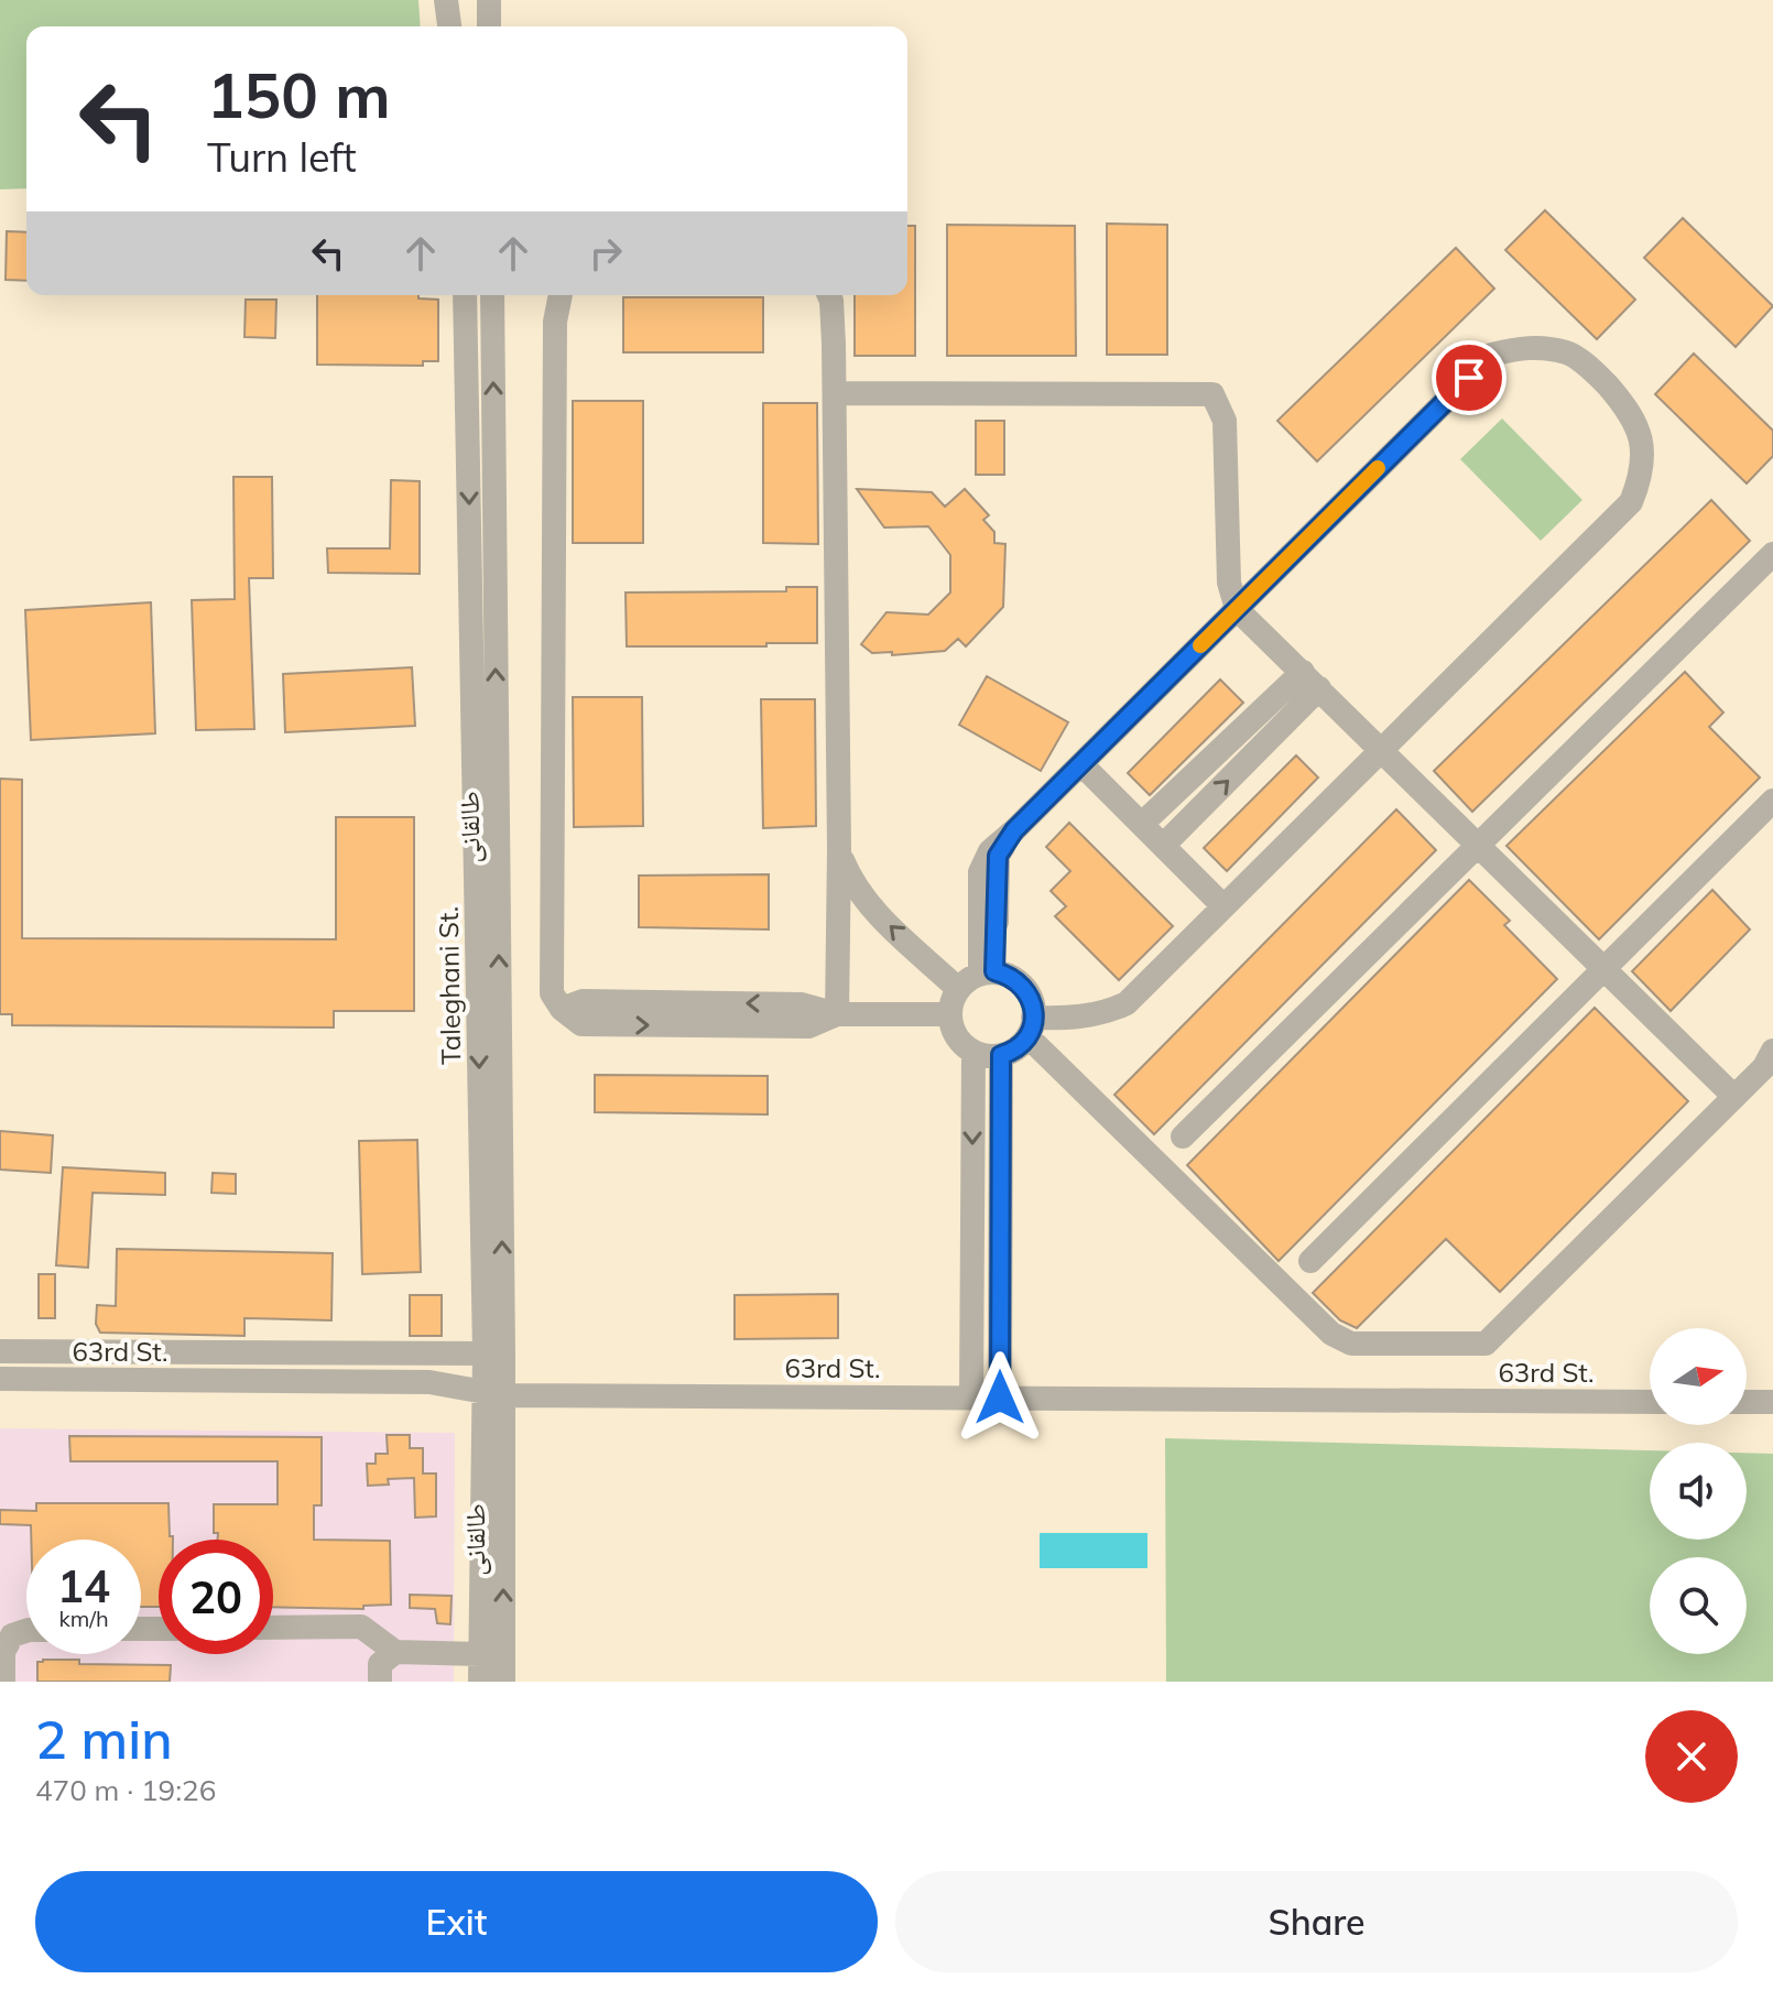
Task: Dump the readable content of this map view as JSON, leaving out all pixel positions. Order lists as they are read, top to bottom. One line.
{"streets":{"street":["طالقانی","Taleghani St.","63rd St."]},"crossings":[["طالقانی","Taleghani St."],["طالقانی","63rd St."],["Taleghani St.","63rd St."]],"one_way":["طالقانی","Taleghani St."],"north":"right","page":{"turn":["150 m","Turn left"],"speed":"14 km/h","limit":"20","heading":["2 min","470 m · 19:26"],"buttons":["Exit","Share"]}}
